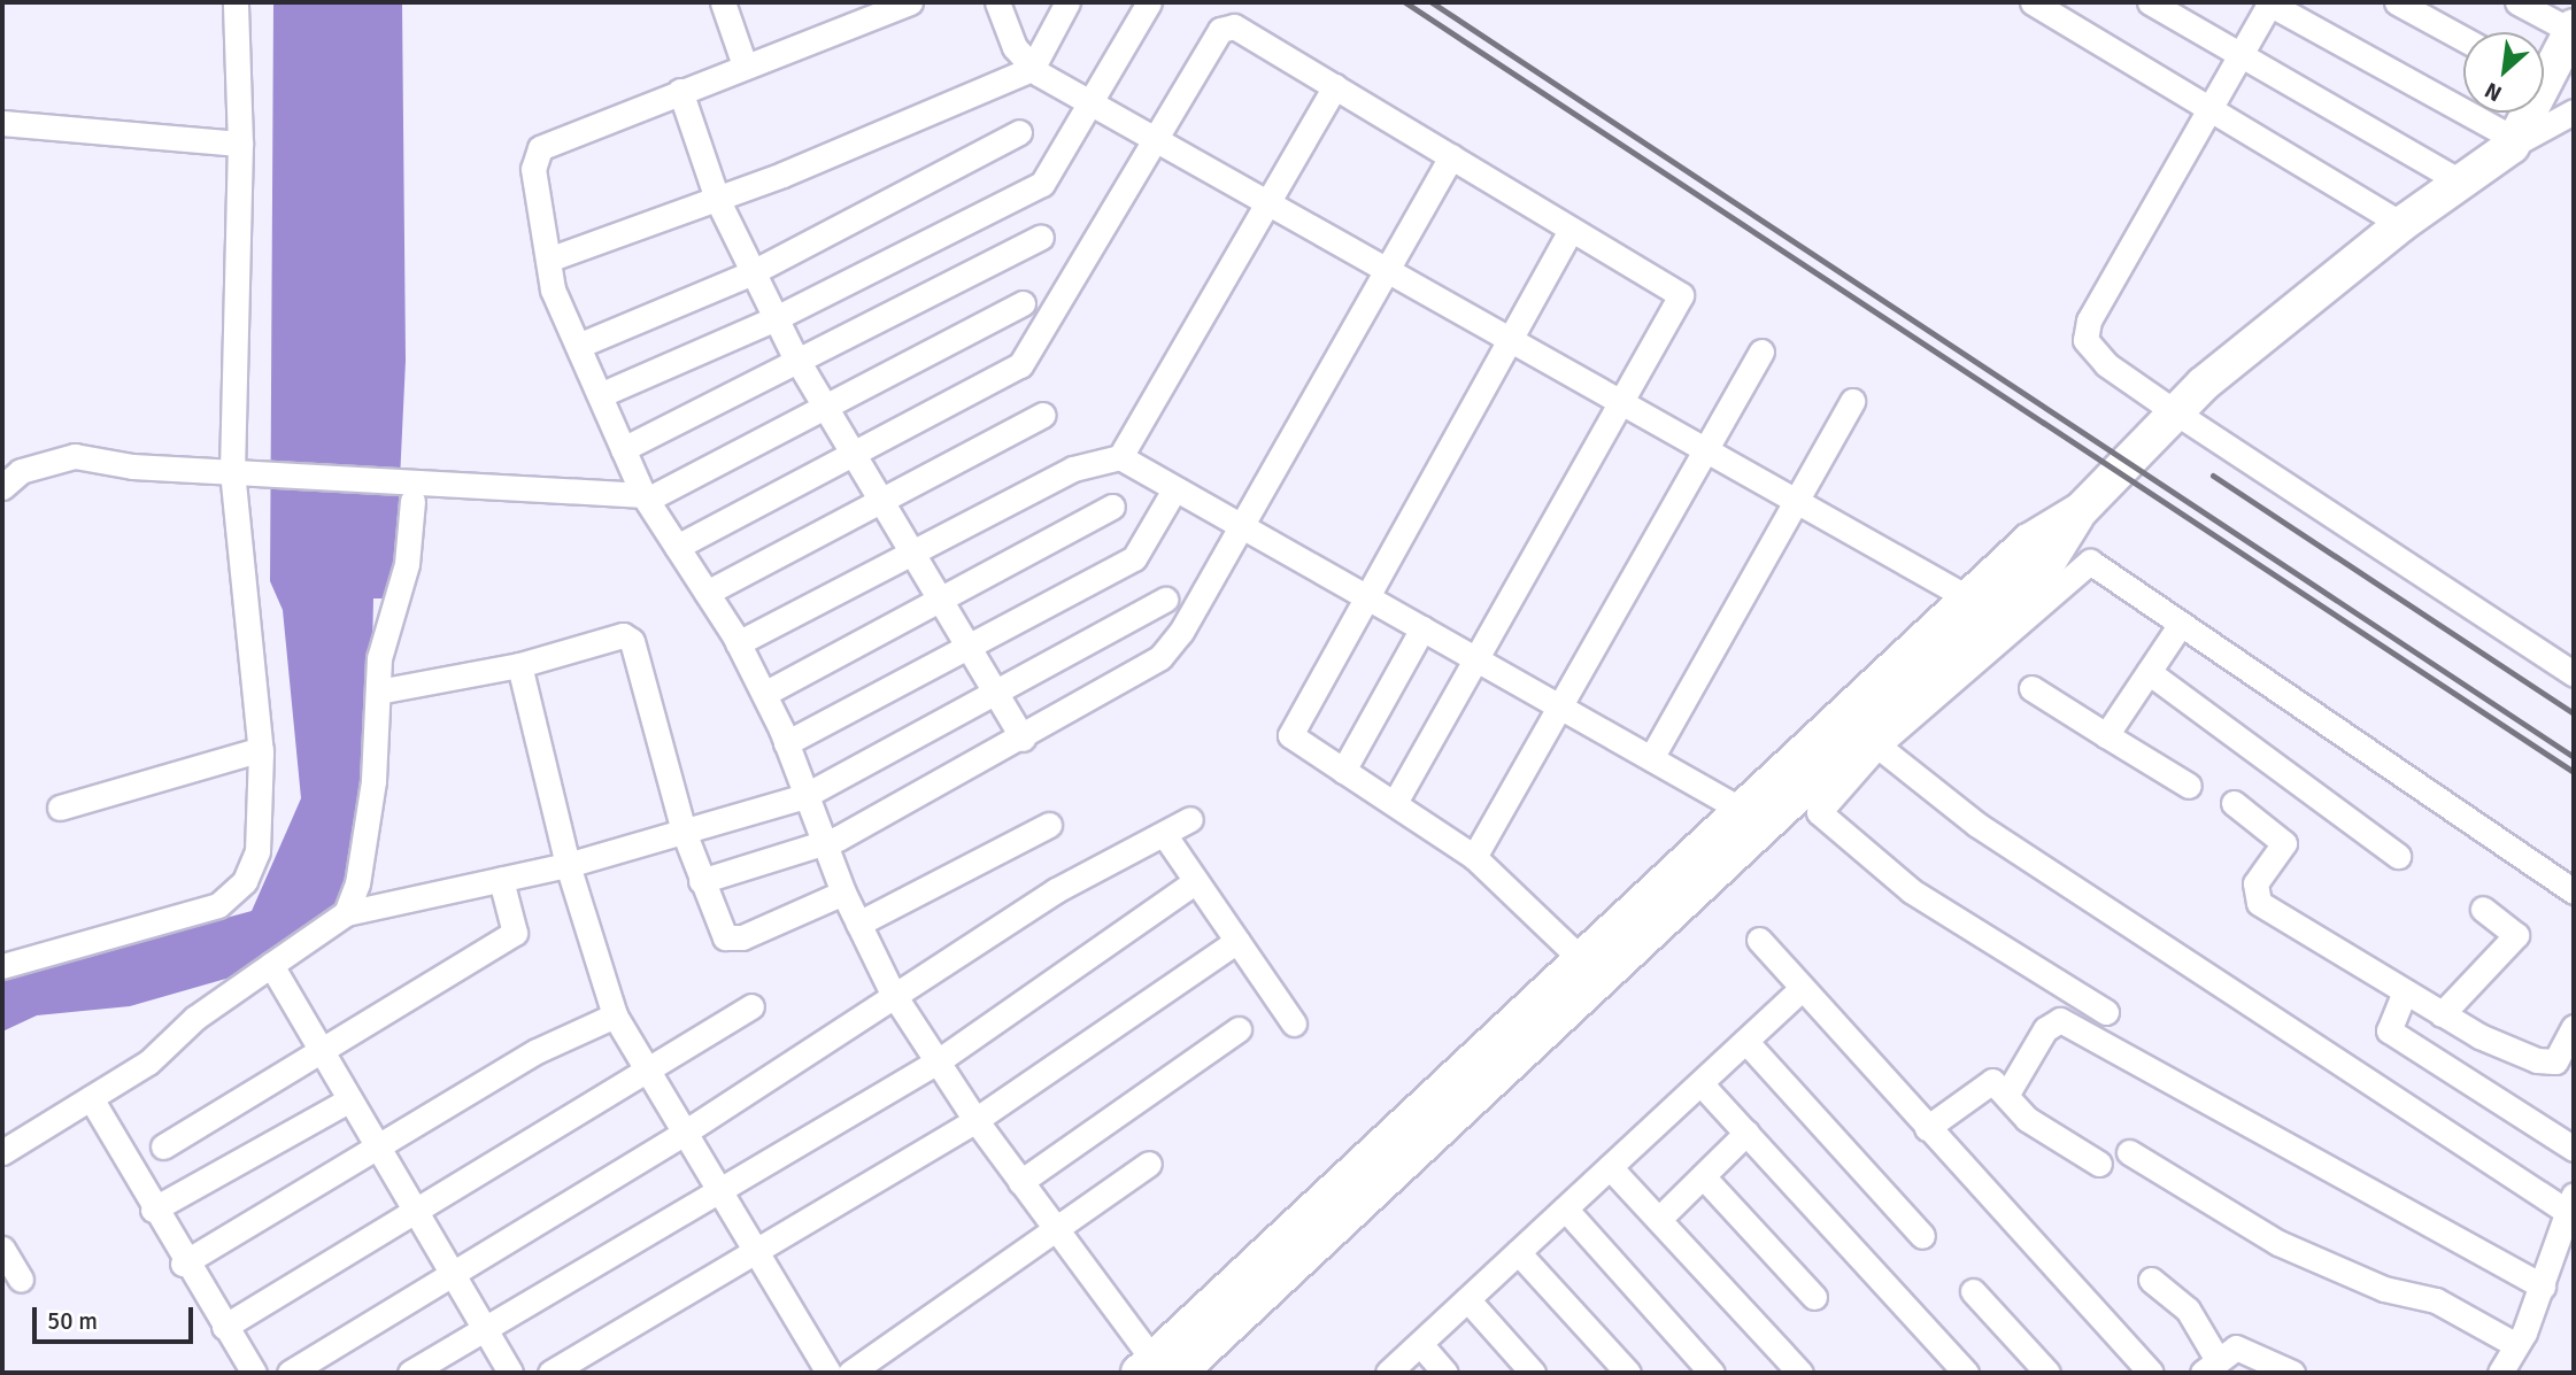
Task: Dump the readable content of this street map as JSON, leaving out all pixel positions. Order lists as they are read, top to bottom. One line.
{"scale_bar":"50 m","north":"bottom left"}
